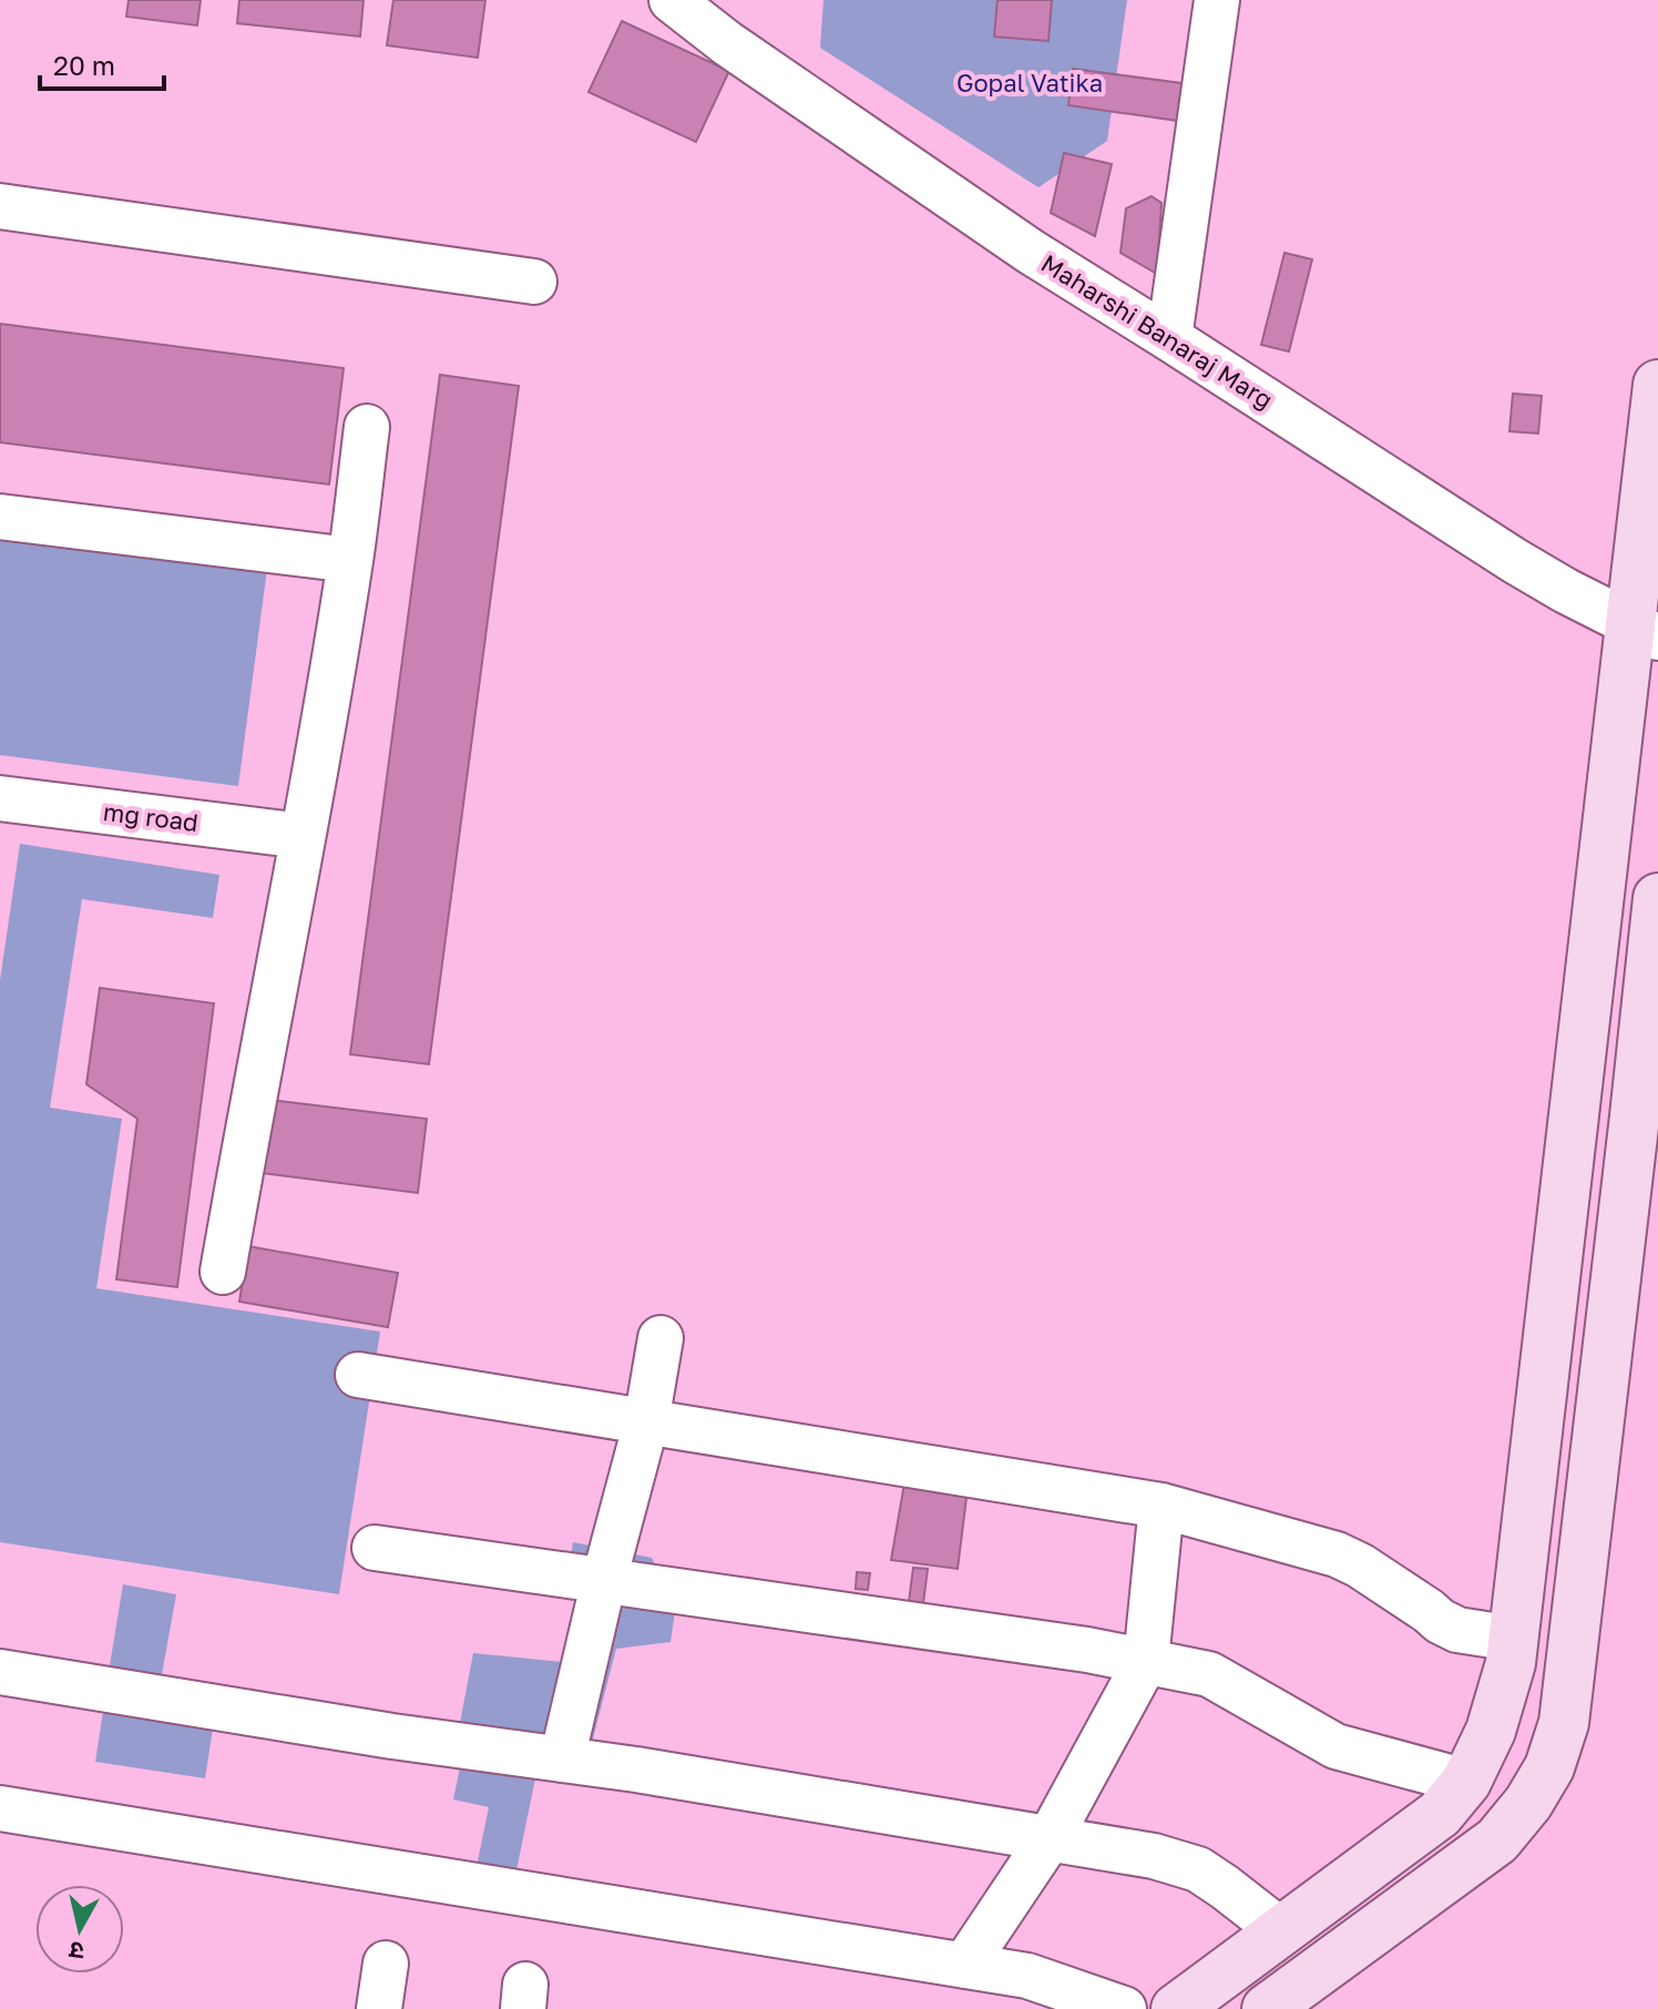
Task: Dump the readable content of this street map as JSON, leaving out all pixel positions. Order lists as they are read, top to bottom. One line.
{"streets":{"street":["Maharshi Banaraj Marg","mg road"]},"parks":["Gopal Vatika"],"scale_bar":"20 m","north":"bottom"}
